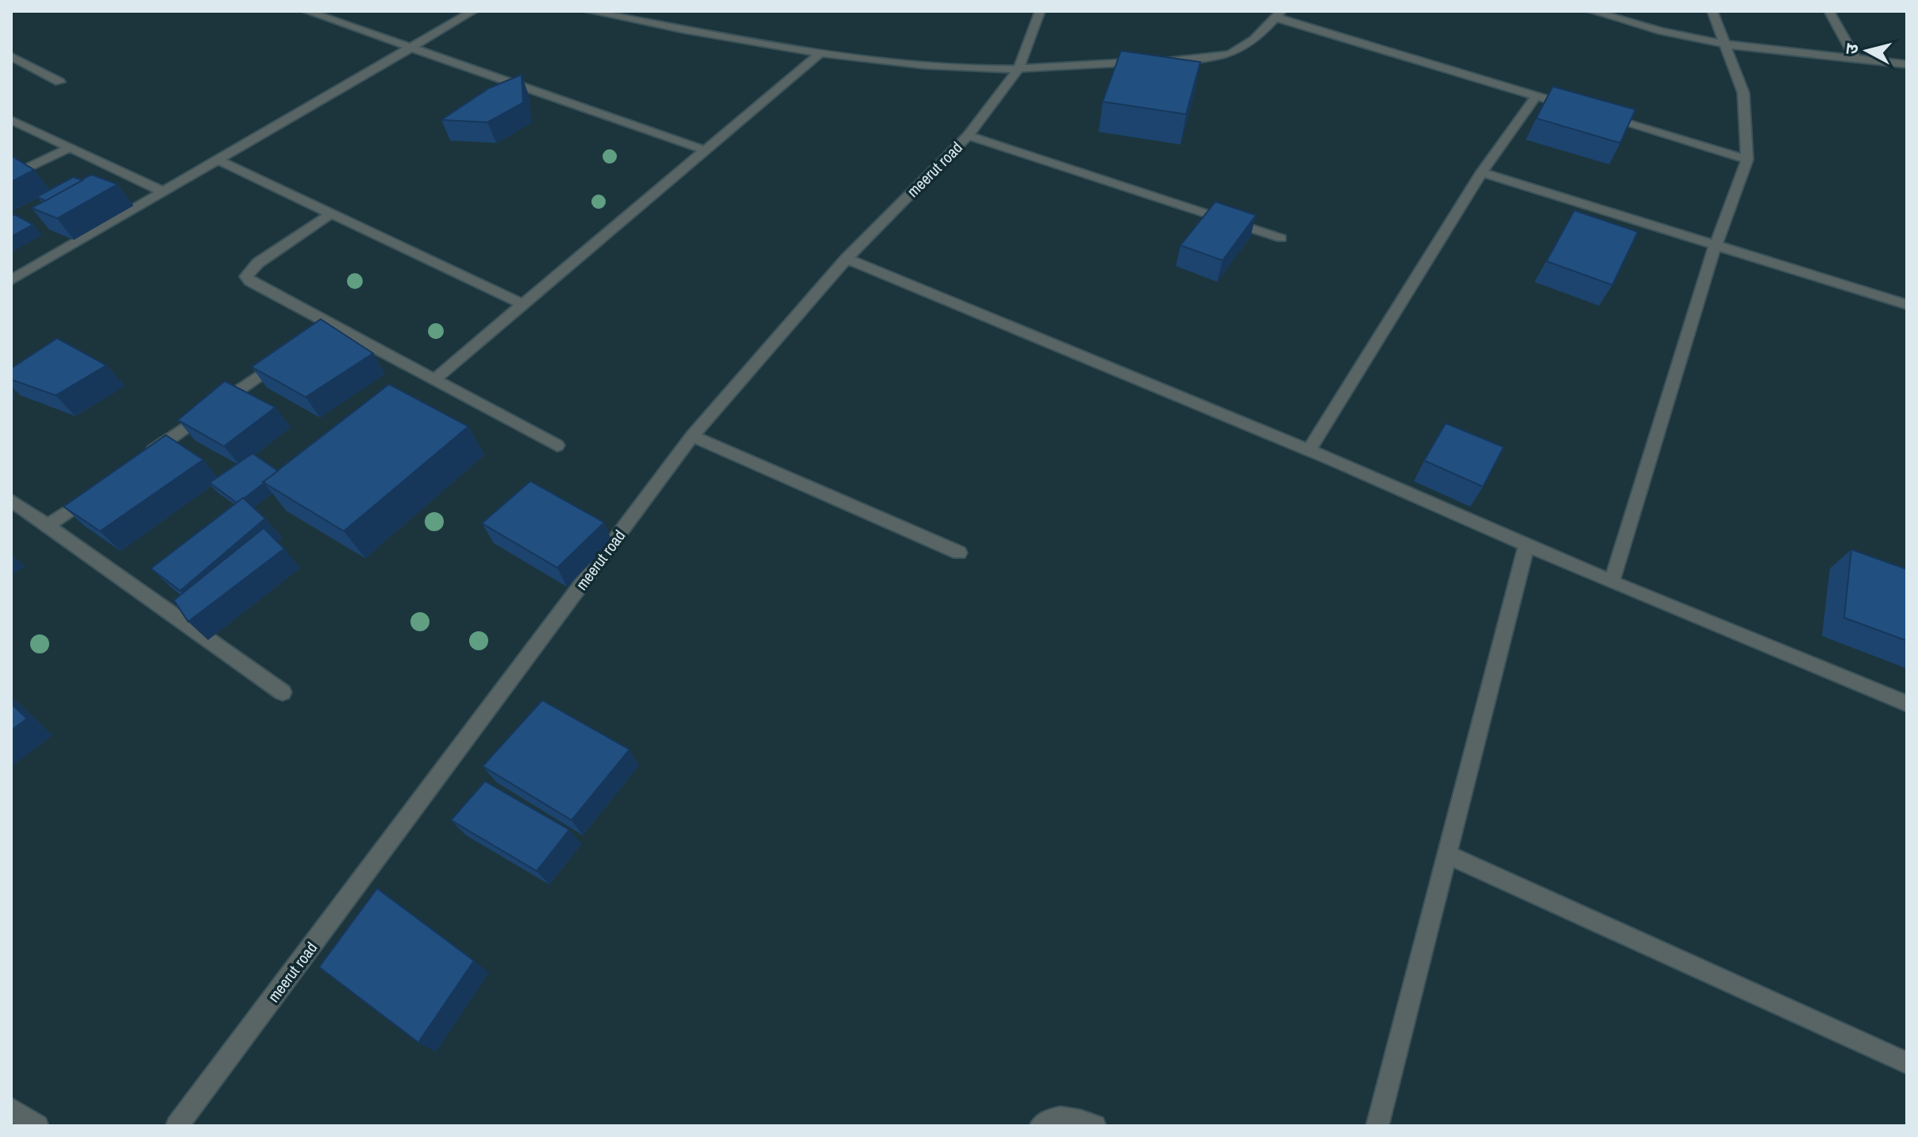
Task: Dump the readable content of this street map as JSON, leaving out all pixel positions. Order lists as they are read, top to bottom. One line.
{"streets":{"street":["meerut road"]},"north":"left"}
